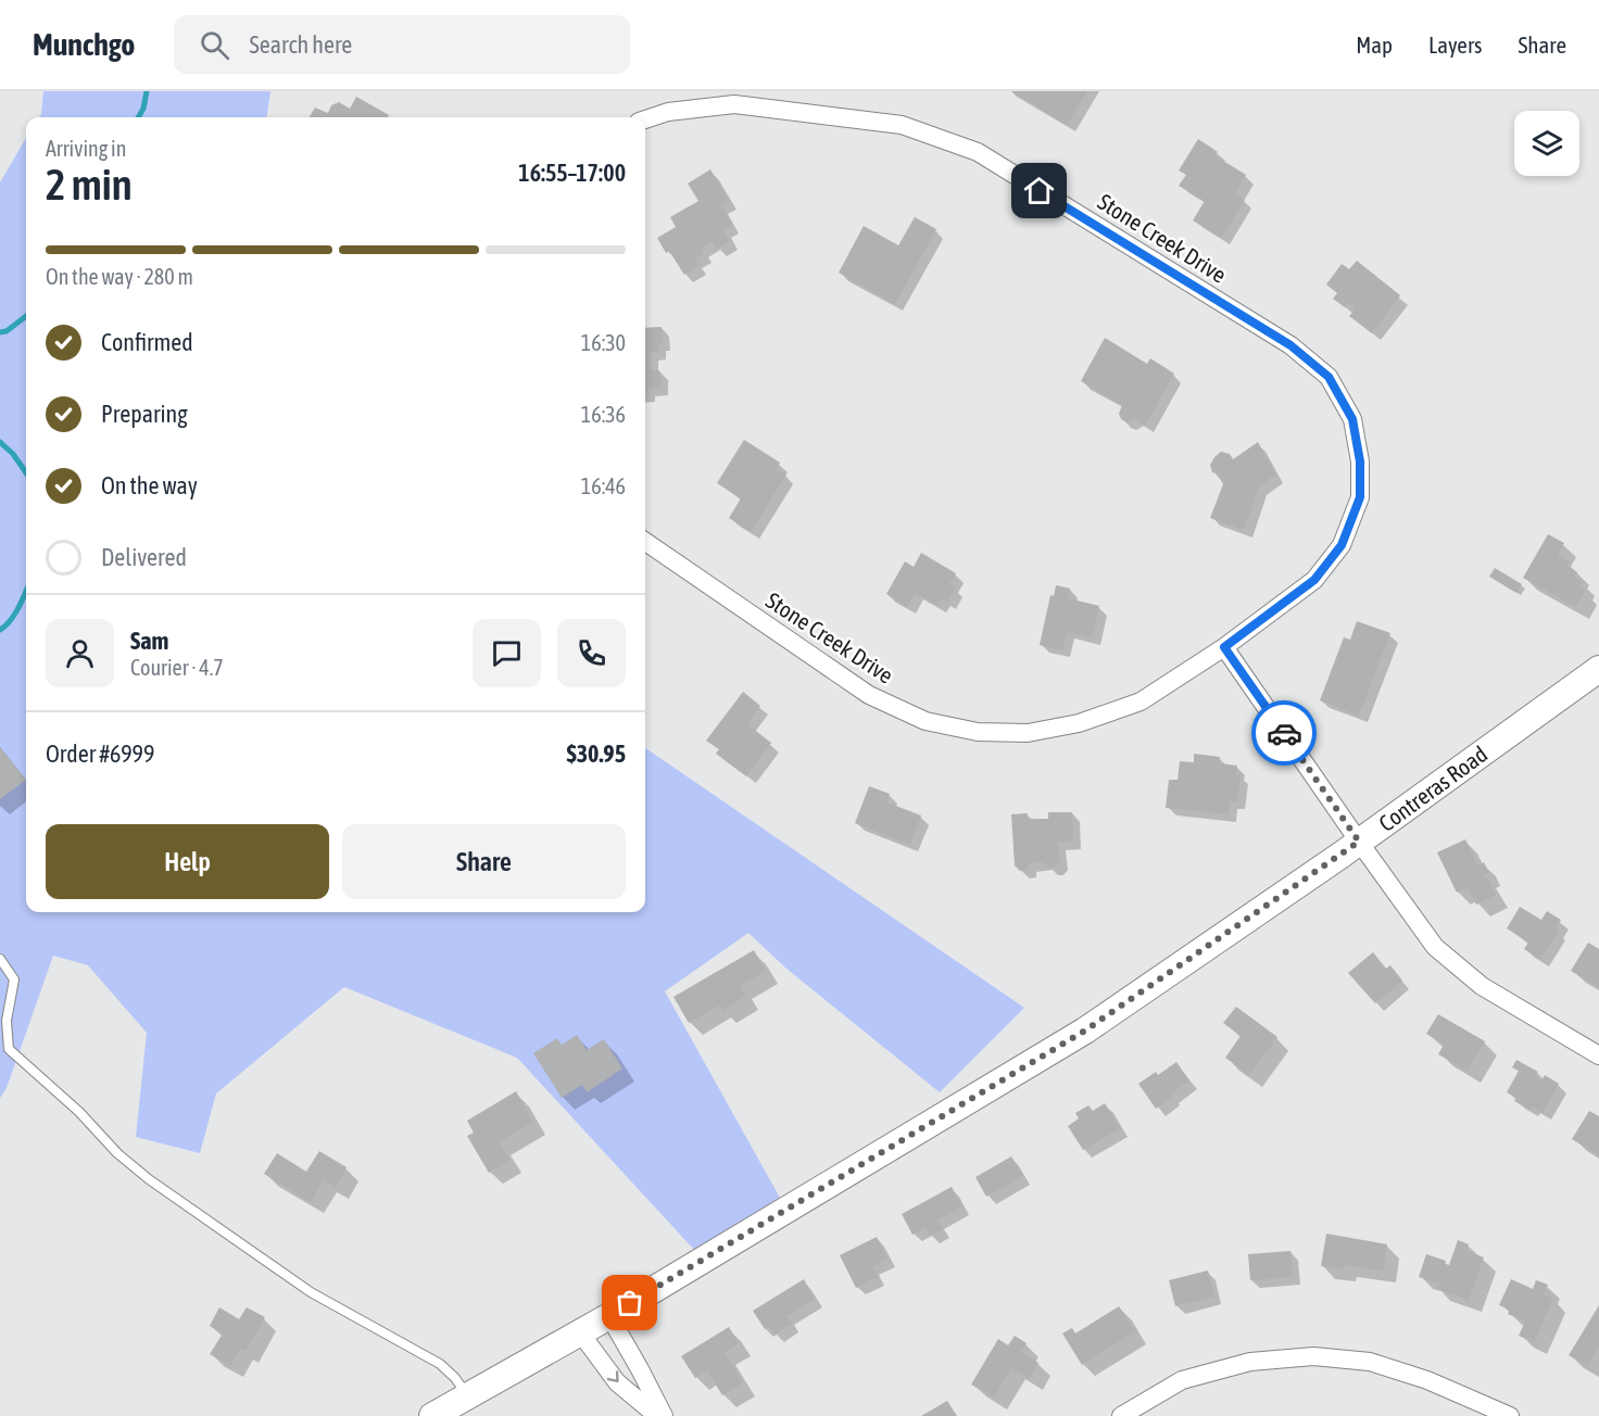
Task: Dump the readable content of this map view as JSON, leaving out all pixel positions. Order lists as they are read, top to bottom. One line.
{"streets":{"street":["Stone Creek Drive","Contreras Road"]},"page":{"header":"Munchgo","search":"Search here","nav":["Map","Layers","Share"],"heading":["2 min","Arriving in","16:55–17:00"],"panel":["Sam","Courier · 4.7","Order #6999","$30.95"],"bar":"On the way · 280 m","list":[["Confirmed","16:30"],["Preparing","16:36"],["On the way","16:46"],"Delivered"],"buttons":["Help","Share"]}}
